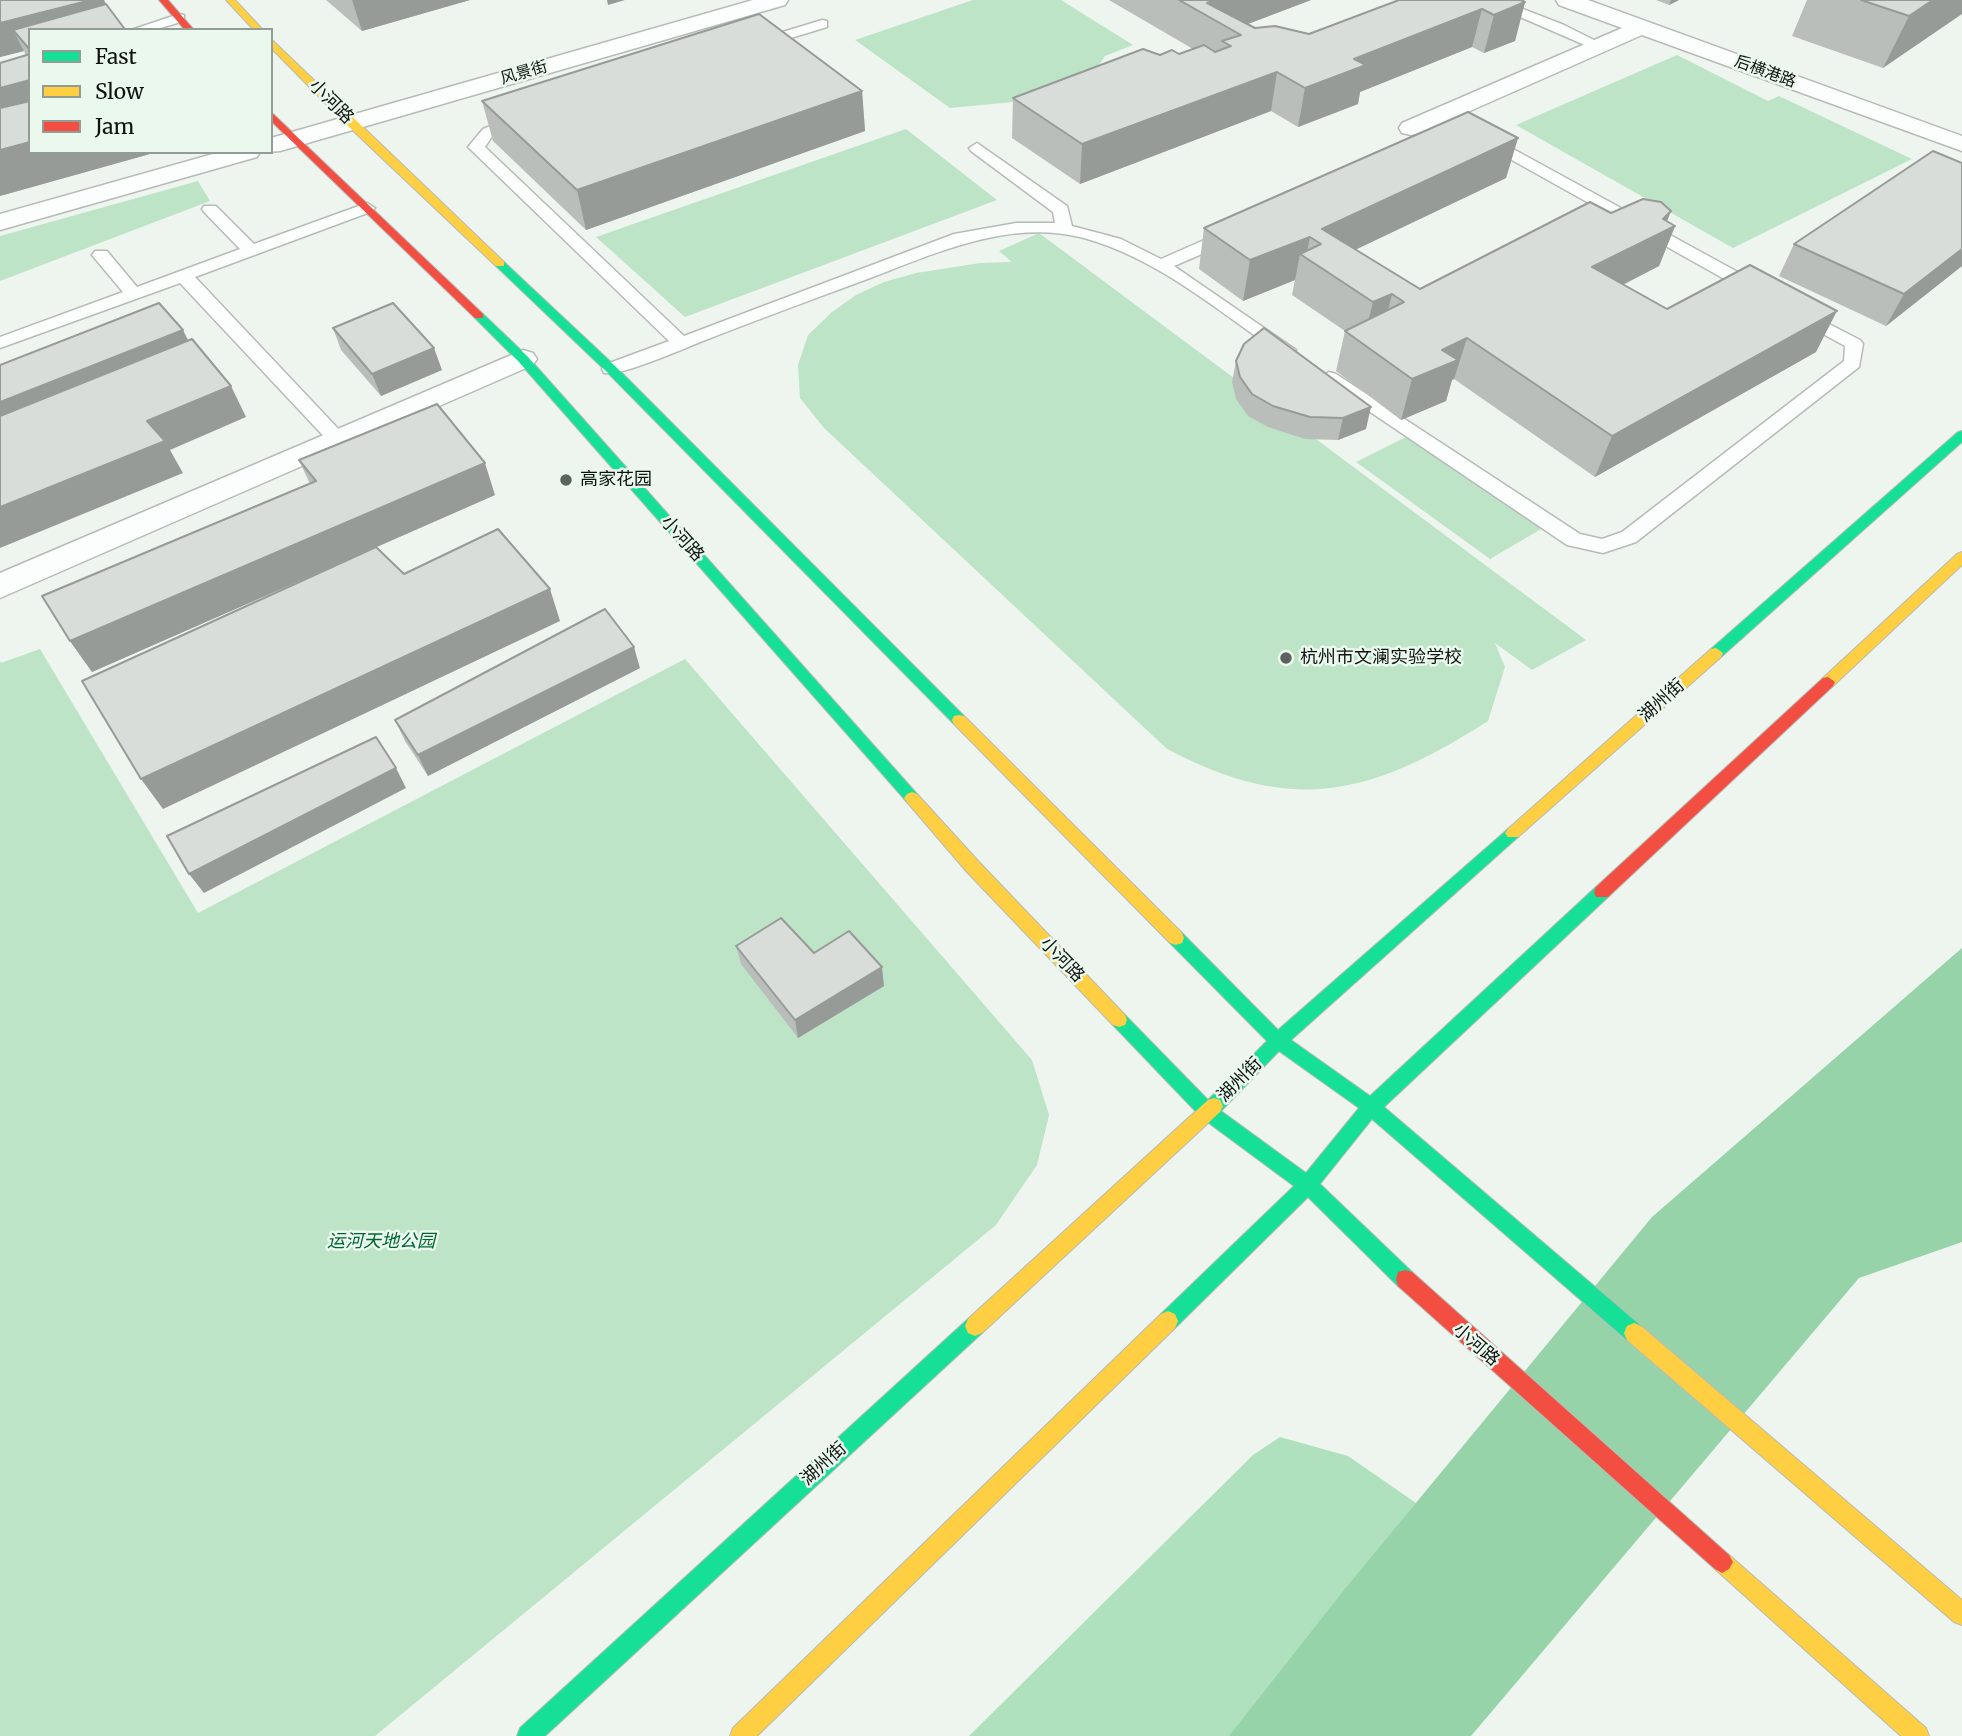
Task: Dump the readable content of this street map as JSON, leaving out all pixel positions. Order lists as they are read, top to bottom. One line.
{"streets":{"main road":["小河路","湖州街"],"street":["后横港路","风景街"]},"crossings":[["风景街","小河路"],["小河路","湖州街"]],"parks":["运河天地公园"],"places":["高家花园","杭州市文澜实验学校"],"legend":["Fast","Slow","Jam"]}
